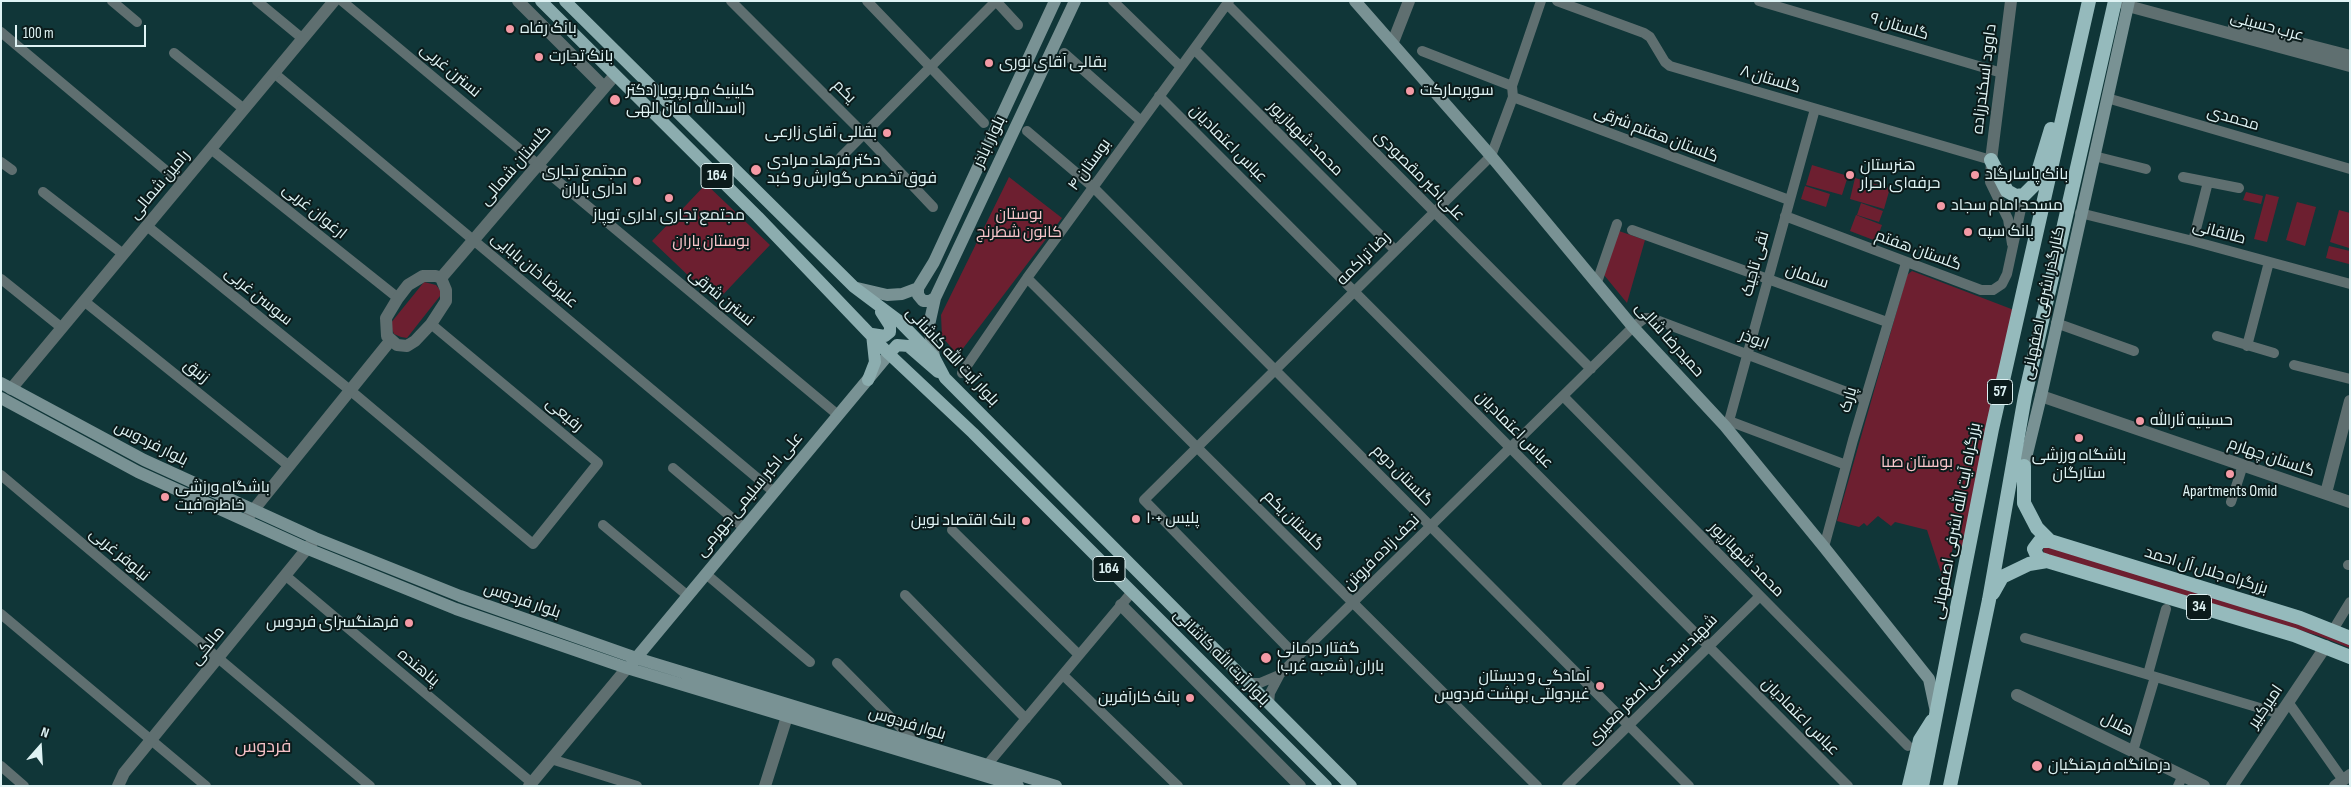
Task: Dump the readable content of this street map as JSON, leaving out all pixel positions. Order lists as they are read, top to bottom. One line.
{"streets":{"highway":["57","بزرگراه آیت الله اشرفی اصفهانی","بزرگراه جلال آل احمد","34"],"main road":["بلوار اباذر","164","کنارگذر اشرفی اصفهانی","حمیدرضا شالی","بلوار آیت الله کاشانی","بلوار فردوس","علی اکبر سلیمی جهرمی"],"street":["گلستان ۹","عرب حسینی","نسترن غربی","داوود اسکندرزاده","گلستان ٨","یکم","محمدی","گلستان هفتم شرقی","محمد شهبازپور","عباس اعتمادیان","بوستان ۴","گلستان شمالی","علی‌اکبر مقصودی","رامین شمالی","ارغوان غربی","طالقانی","گلستان هفتم","رضا تراکمه","نقی تاجیک","علیرضا خان بابایی","سلمان","سوسن غربی","نسترن شرقی","ابوذر","زنبق","پارک","رفیعی","گلستان چهارم","گلستان دوم","گلستان یکم","نجف زاده فروتن","نیلوفر غربی","مالکی","پناهنده","شهید سید علی‌اصغر معیری","امیرکبیر","هلال"]},"crossings":[["گلستان ۹","داوود اسکندرزاده"],["عرب حسینی","کنارگذر اشرفی اصفهانی"],["عرب حسینی","57"],["نسترن غربی","گلستان شمالی"],["نسترن غربی","نسترن شرقی"],["داوود اسکندرزاده","گلستان ٨"],["گلستان ٨","نقی تاجیک"],["محمدی","کنارگذر اشرفی اصفهانی"],["گلستان هفتم شرقی","رضا تراکمه"],["گلستان هفتم شرقی","نقی تاجیک"],["محمد شهبازپور","بوستان ۴"],["محمد شهبازپور","رضا تراکمه"],["محمد شهبازپور","نجف زاده فروتن"],["محمد شهبازپور","شهید سید علی‌اصغر معیری"],["بلوار اباذر","بلوار آیت الله کاشانی"],["عباس اعتمادیان","بوستان ۴"],["عباس اعتمادیان","رضا تراکمه"],["عباس اعتمادیان","نجف زاده فروتن"],["عباس اعتمادیان","شهید سید علی‌اصغر معیری"],["بوستان ۴","علی‌اکبر مقصودی"],["بوستان ۴","گلستان دوم"],["بوستان ۴","گلستان یکم"],["گلستان شمالی","علیرضا خان بابایی"],["گلستان شمالی","نسترن شرقی"],["گلستان شمالی","بلوار آیت الله کاشانی"],["علی‌اکبر مقصودی","رضا تراکمه"],["علی‌اکبر مقصودی","نجف زاده فروتن"],["رامین شمالی","ارغوان غربی"],["رامین شمالی","علیرضا خان بابایی"],["رامین شمالی","سوسن غربی"],["رامین شمالی","زنبق"],["رامین شمالی","بلوار فردوس"],["طالقانی","کنارگذر اشرفی اصفهانی"],["گلستان هفتم","نقی تاجیک"],["گلستان هفتم","پارک"],["رضا تراکمه","حمیدرضا شالی"],["رضا تراکمه","گلستان دوم"],["رضا تراکمه","گلستان یکم"],["رضا تراکمه","نجف زاده فروتن"],["نقی تاجیک","سلمان"],["نقی تاجیک","حمیدرضا شالی"],["نقی تاجیک","ابوذر"],["علیرضا خان بابایی","علی اکبر سلیمی جهرمی"],["سلمان","پارک"],["سوسن غربی","رفیعی"],["نسترن شرقی","علی اکبر سلیمی جهرمی"],["کنارگذر اشرفی اصفهانی","57"],["کنارگذر اشرفی اصفهانی","گلستان چهارم"],["حمیدرضا شالی","ابوذر"],["حمیدرضا شالی","پارک"],["حمیدرضا شالی","بزرگراه آیت الله اشرفی اصفهانی"],["حمیدرضا شالی","نجف زاده فروتن"],["ابوذر","پارک"],["ابوذر","نجف زاده فروتن"],["بلوار آیت الله کاشانی","علی اکبر سلیمی جهرمی"],["بلوار آیت الله کاشانی","نجف زاده فروتن"],["بلوار فردوس","علی اکبر سلیمی جهرمی"],["بلوار فردوس","مالکی"],["گلستان دوم","نجف زاده فروتن"],["گلستان دوم","شهید سید علی‌اصغر معیری"],["گلستان یکم","نجف زاده فروتن"],["نیلوفر غربی","مالکی"],["34","امیرکبیر"],["مالکی","پناهنده"]],"districts":["فردوس"],"parks":["بوستان کانون شطرنج","بوستان یاران","بوستان صبا"],"places":["بانک رفاه","بانک تجارت","بقالی آقای نوری","سوپرمارکت","کلینیک مهر پویا (دکتر اسدالله امان الهی)","بقالی آقای زارعی","دکتر فرهاد مرادی فوق تخصص گوارش و کبد","هنرستان حرفه‌ای احرار","بانک پاسارگاد","مجتمع تجاری اداری باران","مجتمع تجاری اداری توپاز","مسجد امام سجاد","بانک سپه","حسینیه ثارالله","باشگاه ورزشی ستارگان","Apartments Omid","باشگاه ورزشی خاطره فیت","پلیس +۱۰","بانک اقتصاد نوین","فرهنگسرای فردوس","گفتار درمانی باران ( شعبه غرب)","آمادگی و دبستان غیردولتی بهشت فردوس","بانک کارآفرین","درمانگاه فرهنگیان"],"scale_bar":"100 m","north":"top"}
